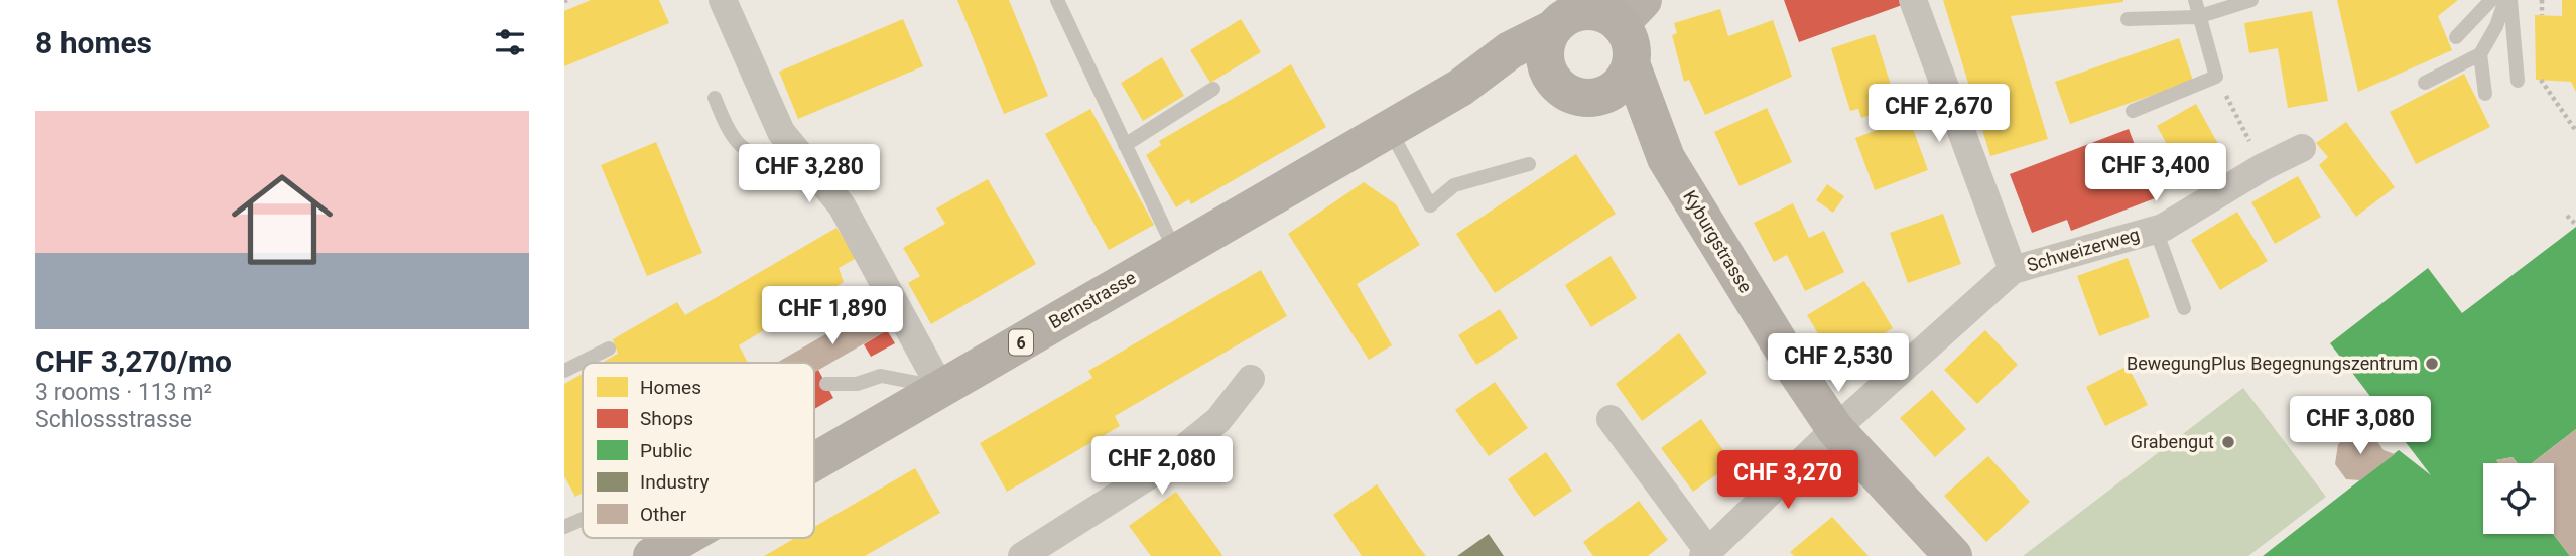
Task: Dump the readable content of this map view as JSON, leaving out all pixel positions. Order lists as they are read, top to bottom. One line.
{"streets":{"main road":["Kyburgstrasse","Bernstrasse","6"],"street":["Schweizerweg"]},"crossings":[["Kyburgstrasse","Schweizerweg"],["Kyburgstrasse","Bernstrasse"]],"places":["BewegungPlus Begegnungszentrum","Grabengut"],"legend":["Homes","Shops","Public","Industry","Other"],"page":{"heading":"8 homes","price":["CHF 2,670","CHF 3,400","CHF 3,280","CHF 1,890","CHF 2,530","CHF 3,080","CHF 2,080","CHF 3,270"],"list":[{"name":"CHF 3,270/mo","note":"3 rooms · 113 m² · Schlossstrasse"}]}}
